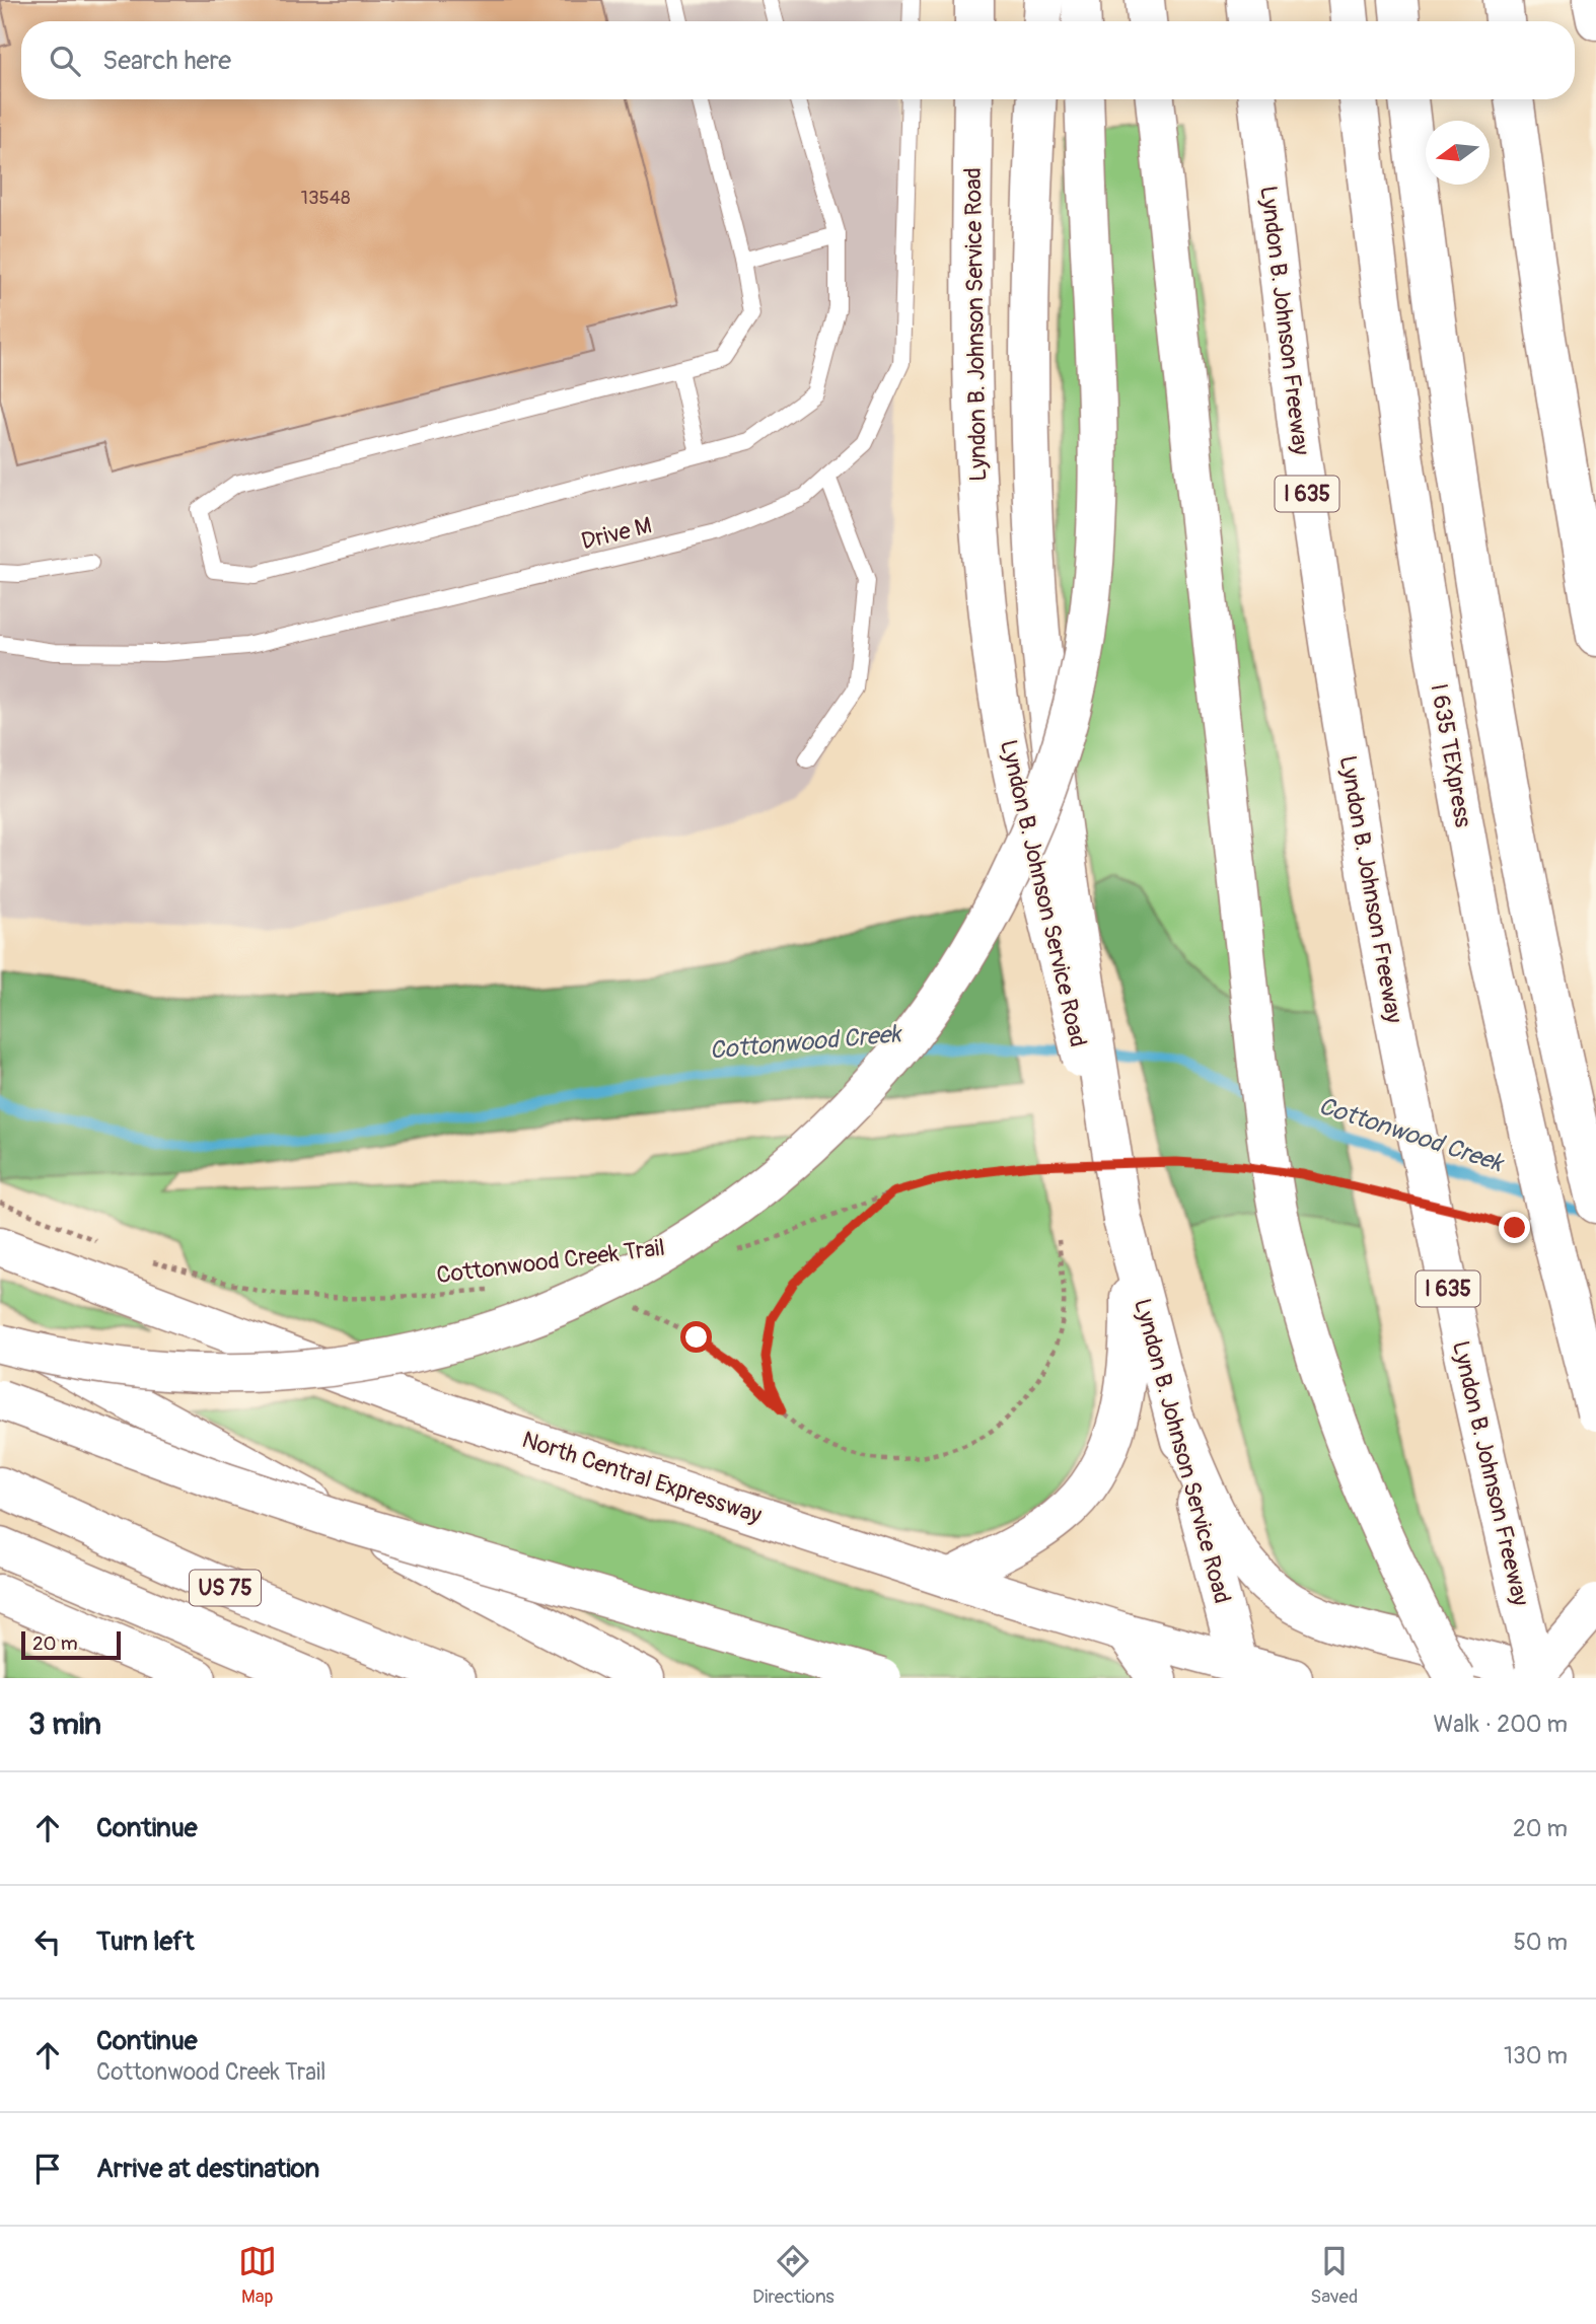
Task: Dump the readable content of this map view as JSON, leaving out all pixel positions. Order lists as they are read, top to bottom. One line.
{"streets":{"main road":["Lyndon B. Johnson Freeway","Lyndon B. Johnson Service Road","I 635","I 635 TEXpress","North Central Expressway","US 75"],"lane":["Drive M"],"path":["Cottonwood Creek Trail"]},"crossings":[["Lyndon B. Johnson Service Road","North Central Expressway"]],"water":["Cottonwood Creek"],"house_numbers":["13548"],"scale_bar":"20 m","north":"left","page":{"search":"Search here","scale":"20 m","heading":["3 min","Walk · 200 m"],"list":[["Continue","20 m"],["Turn left","50 m"],["Continue","Cottonwood Creek Trail","130 m"],"Arrive at destination"],"nav":["Map","Directions","Saved"]}}
